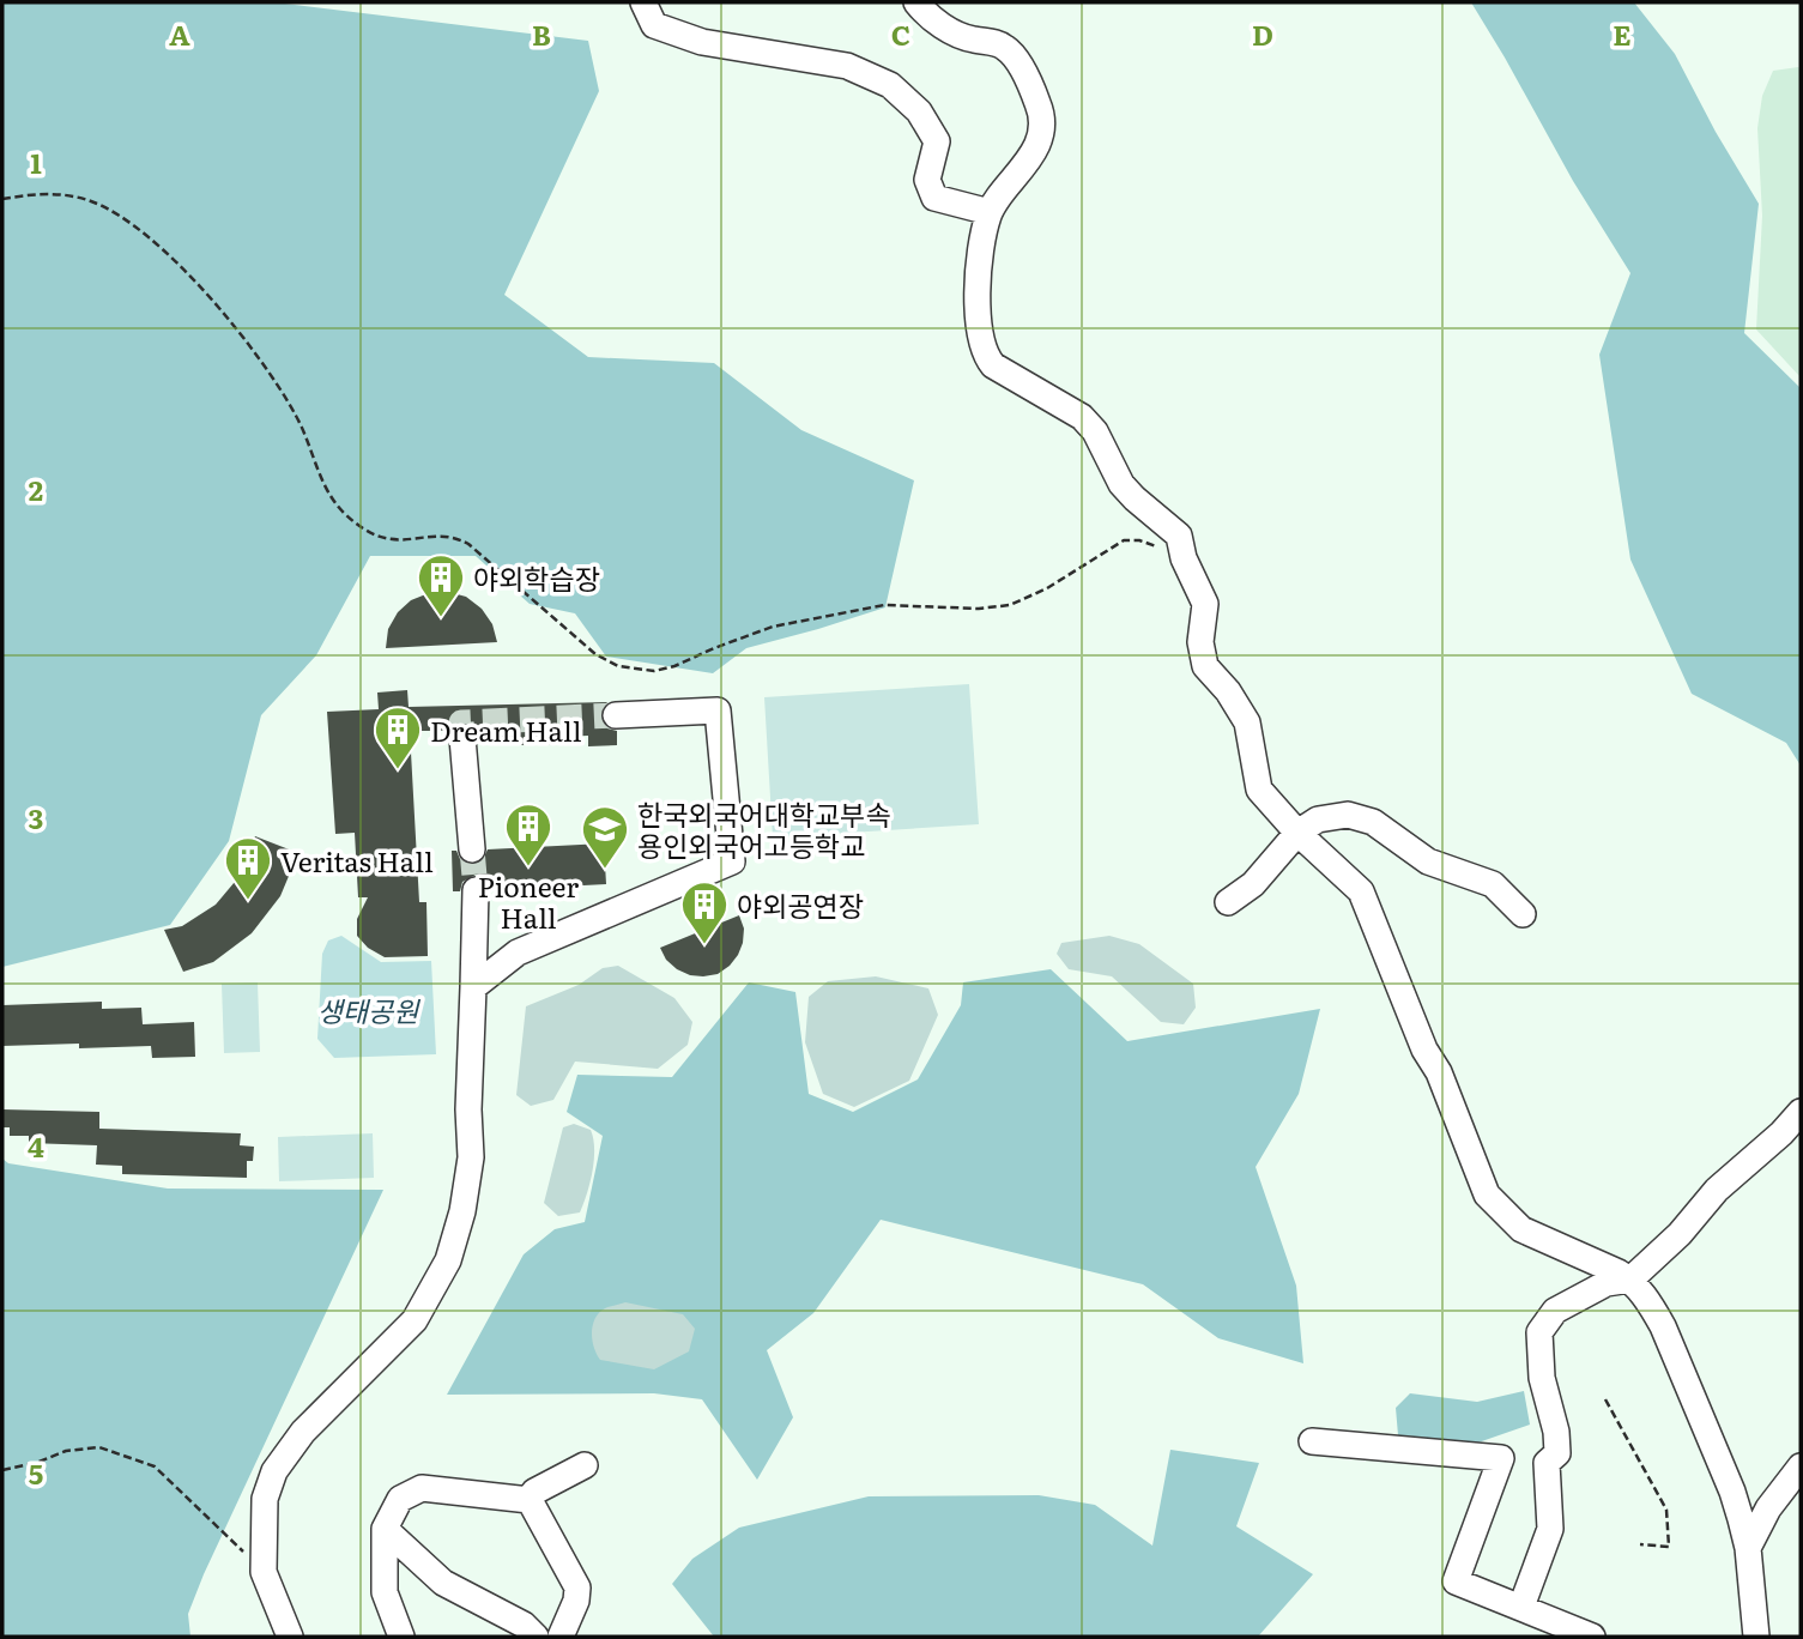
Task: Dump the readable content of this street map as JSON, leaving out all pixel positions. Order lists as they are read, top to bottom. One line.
{"parks":["생태공원"],"places":{"building":["야외학습장","Dream Hall","Pioneer Hall","Veritas Hall","야외공연장"],"school or university":["한국외국어대학교부속 용인외국어고등학교"]},"grid":{"columns":["A","B","C","D","E"],"rows":["1","2","3","4","5"]}}
